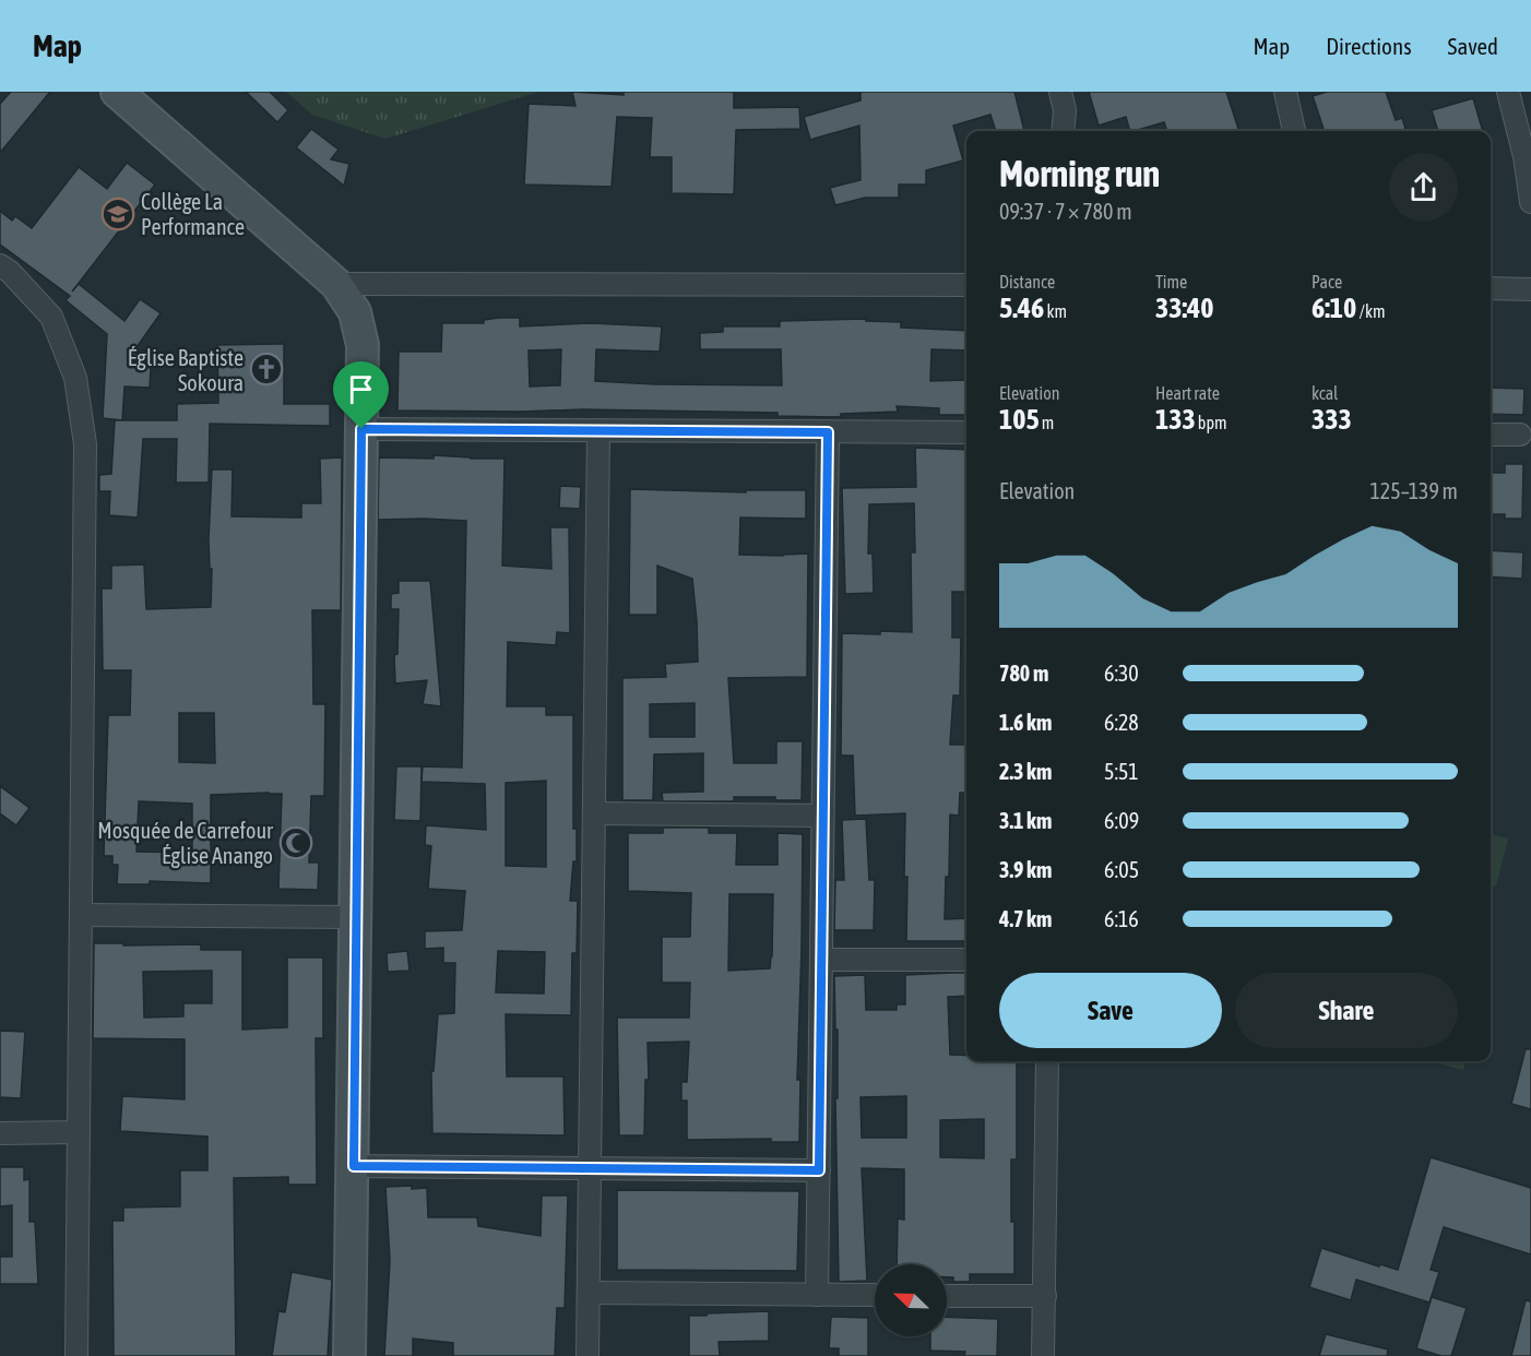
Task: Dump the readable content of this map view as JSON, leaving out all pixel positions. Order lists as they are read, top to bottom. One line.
{"places":{"school or university":["Collège La Performance"],"church":["Église Baptiste Sokoura"],"mosque":["Mosquée de Carrefour Église Anango"]},"north":"top left","page":{"header":"Map","nav":["Map","Directions","Saved"],"heading":["Morning run","09:37 · 7 × 780 m"],"stats":[["Distance","5.46 km"],["Time","33:40"],["Pace","6:10 /km"],["Elevation","105 m"],["Heart rate","133 bpm"],["kcal","333"]],"chart":["Elevation","125–139 m"],"list":[{"name":"780 m","note":"6:30"},{"name":"1.6 km","note":"6:28"},{"name":"2.3 km","note":"5:51"},{"name":"3.1 km","note":"6:09"},{"name":"3.9 km","note":"6:05"},{"name":"4.7 km","note":"6:16"}],"buttons":["Save","Share"]}}
